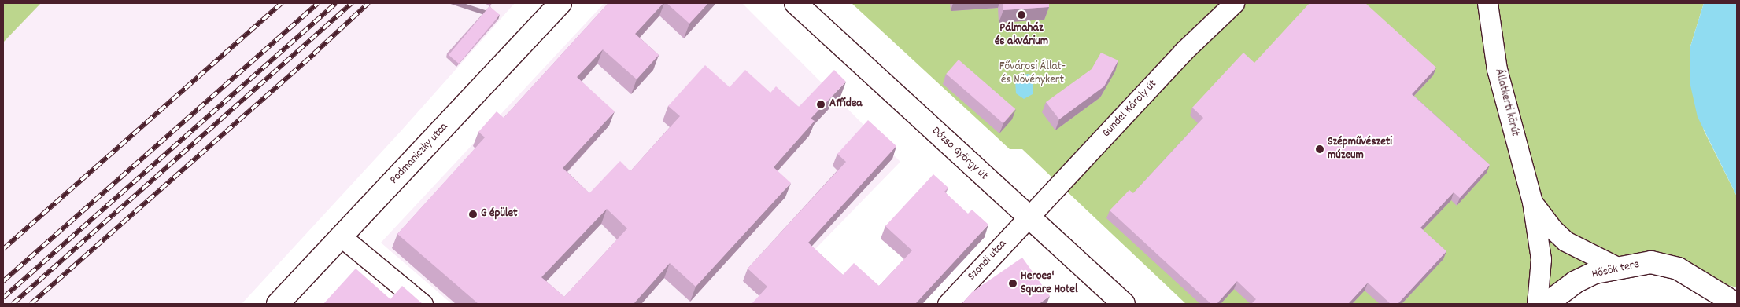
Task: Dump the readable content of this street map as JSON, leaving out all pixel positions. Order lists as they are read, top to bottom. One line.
{"streets":{"street":["Állatkerti körút","Gundel Károly út","Podmaniczky utca","Dózsa György út","Szondi utca","Hősök tere"]},"crossings":[["Állatkerti körút","Hősök tere"],["Gundel Károly út","Dózsa György út"],["Gundel Károly út","Szondi utca"],["Dózsa György út","Szondi utca"]],"parks":["Fővárosi Állat- és Növénykert"],"places":["Pálmaház és akvárium","Affidea","Szépművészeti múzeum","G épület","Heroes' Square Hotel"]}
